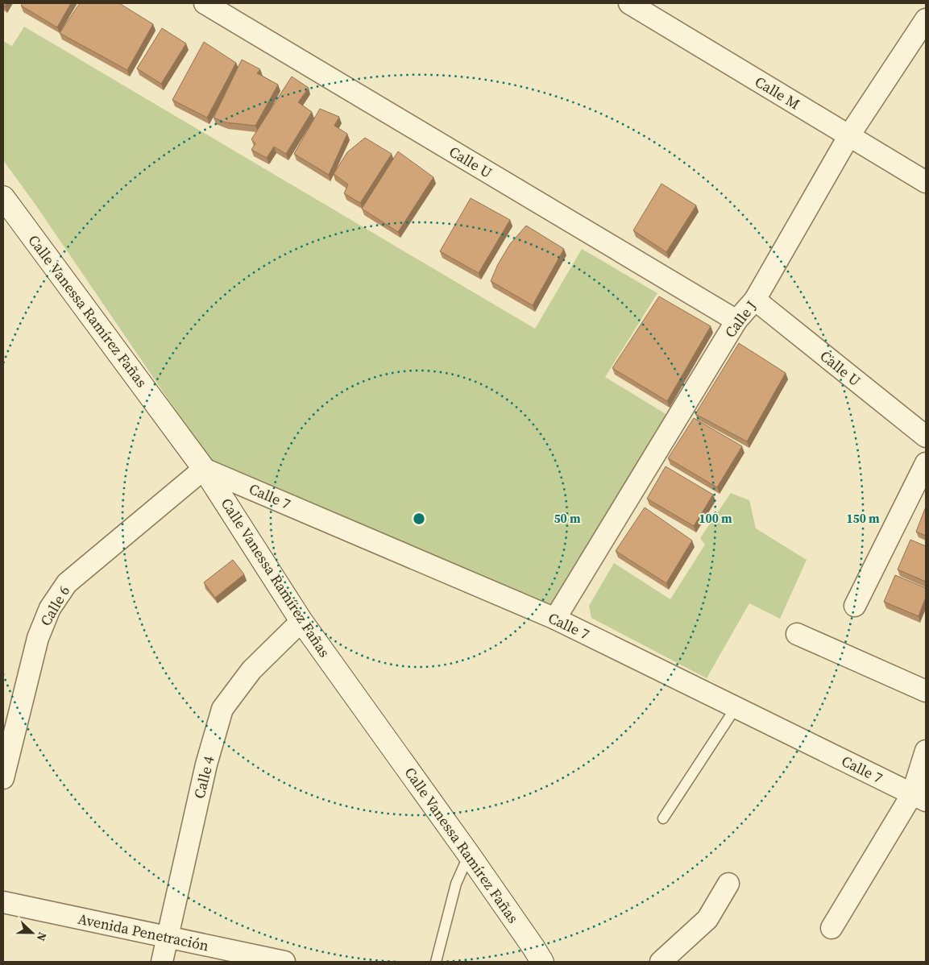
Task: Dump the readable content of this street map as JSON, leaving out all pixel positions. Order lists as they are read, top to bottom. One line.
{"streets":{"street":["Calle M","Calle U","Calle Vanessa Ramírez Fañas","Calle J","Calle 7","Calle 6","Calle 4","Avenida Penetración"]},"crossings":[["Calle M","Calle J"],["Calle U","Calle J"],["Calle Vanessa Ramírez Fañas","Calle 7"],["Calle Vanessa Ramírez Fañas","Calle 6"],["Calle Vanessa Ramírez Fañas","Calle 4"],["Calle J","Calle 7"],["Calle 7","Calle 6"],["Calle 4","Avenida Penetración"]],"north":"right","rings":["50 m","100 m","150 m"]}
